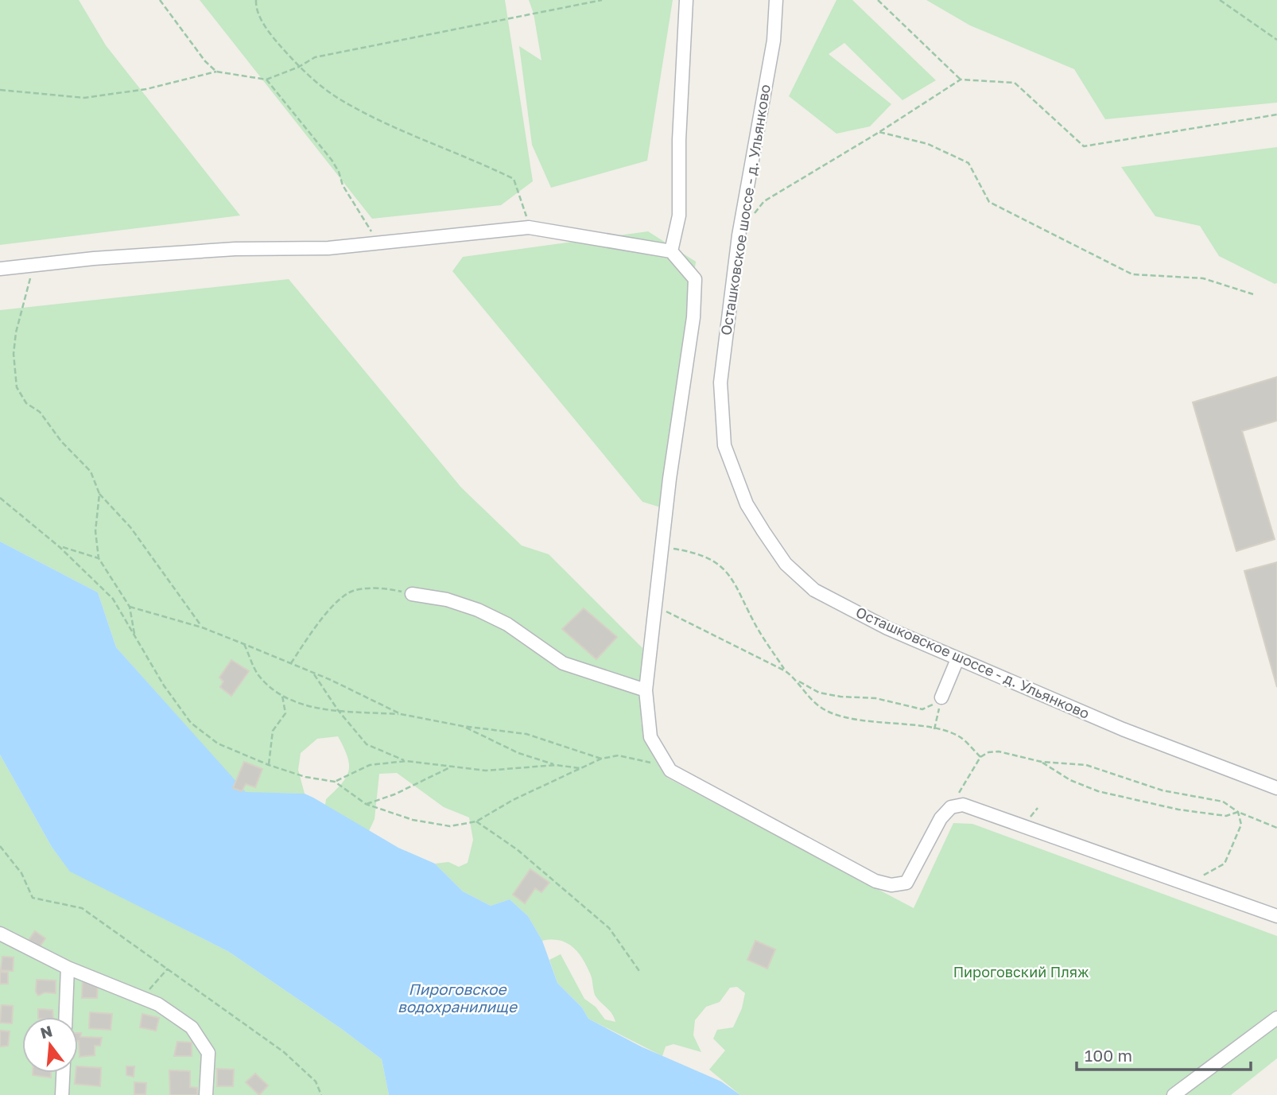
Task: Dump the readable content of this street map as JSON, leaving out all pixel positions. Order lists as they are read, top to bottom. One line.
{"streets":{"street":["Осташковское шоссе - д. Ульянково"]},"water":["Пироговское водохранилище"],"parks":["Пироговский Пляж"],"scale_bar":"100 m","north":"top"}
